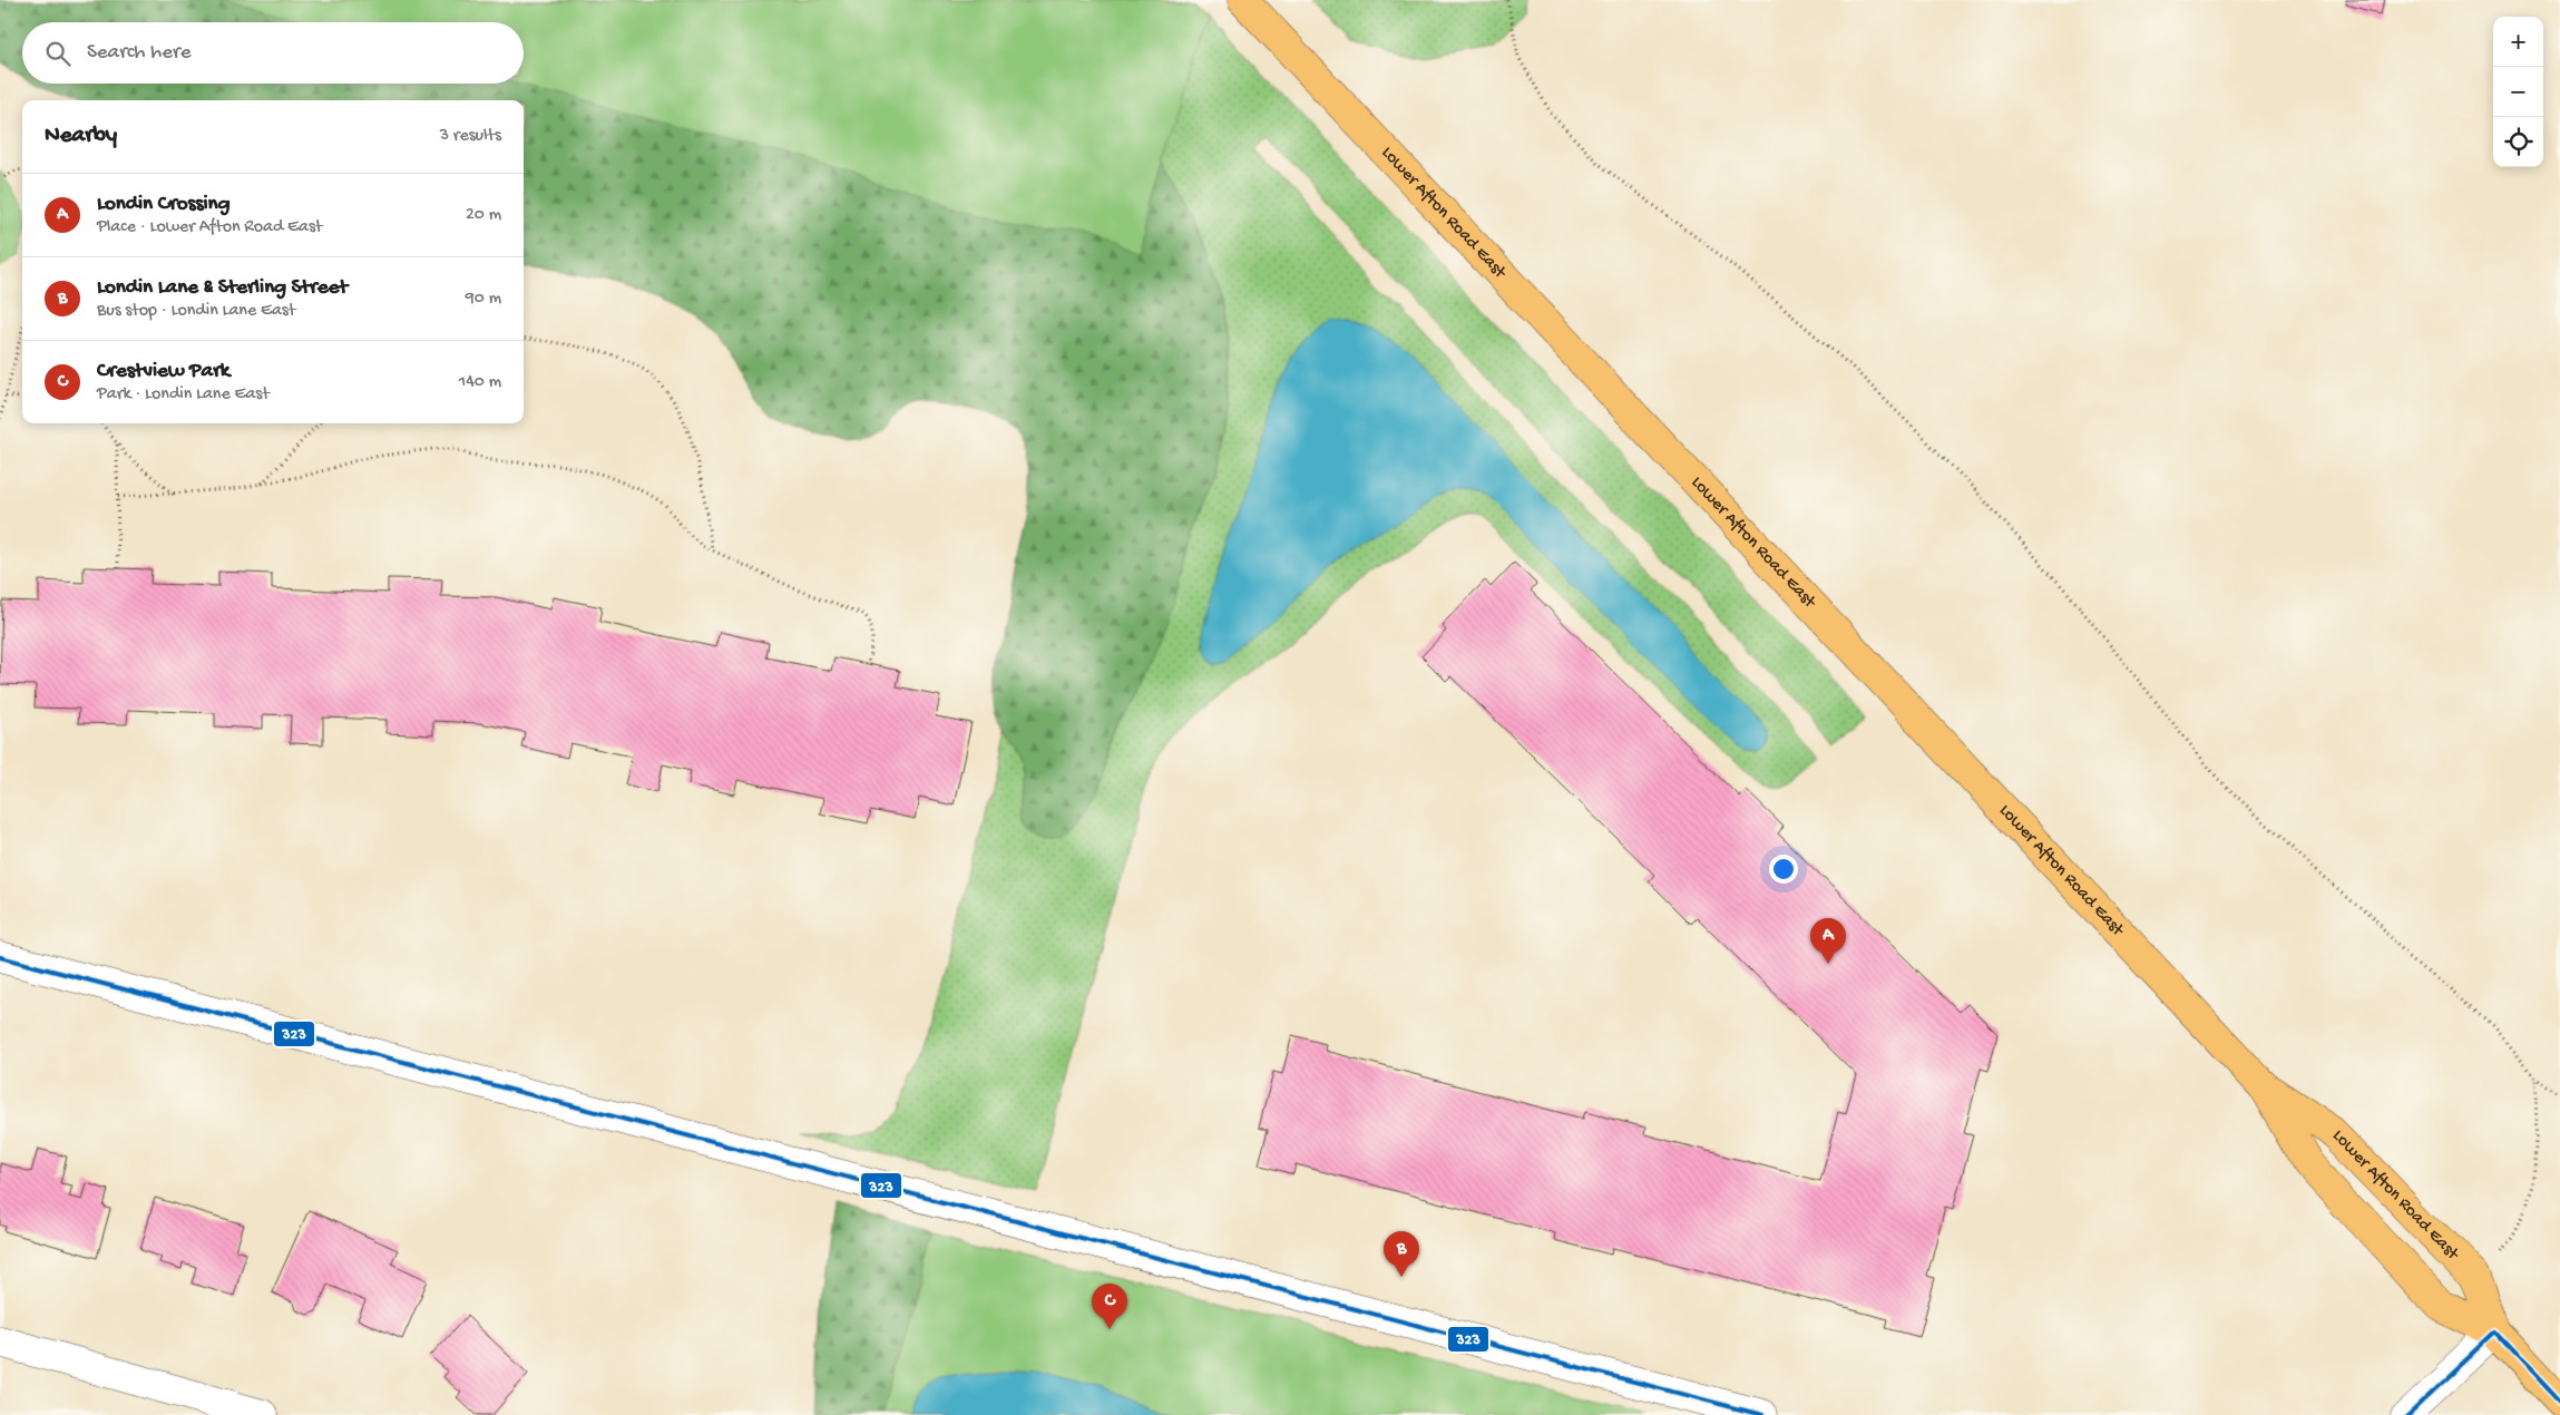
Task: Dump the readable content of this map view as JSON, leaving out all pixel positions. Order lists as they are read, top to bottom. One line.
{"streets":{"main road":["Lower Afton Road East"]},"lines":["transit line 323"],"page":{"map_buttons":["+","−"],"search":"Search here","heading":["Nearby","3 results"],"list":[{"mark":"A","name":"Londin Crossing","note":"Place · Lower Afton Road East","value":"20 m"},{"mark":"B","name":"Londin Lane & Sterling Street","note":"Bus stop · Londin Lane East","value":"90 m"},{"mark":"C","name":"Crestview Park","note":"Park · Londin Lane East","value":"140 m"}],"pins":["A","B","C"]}}
